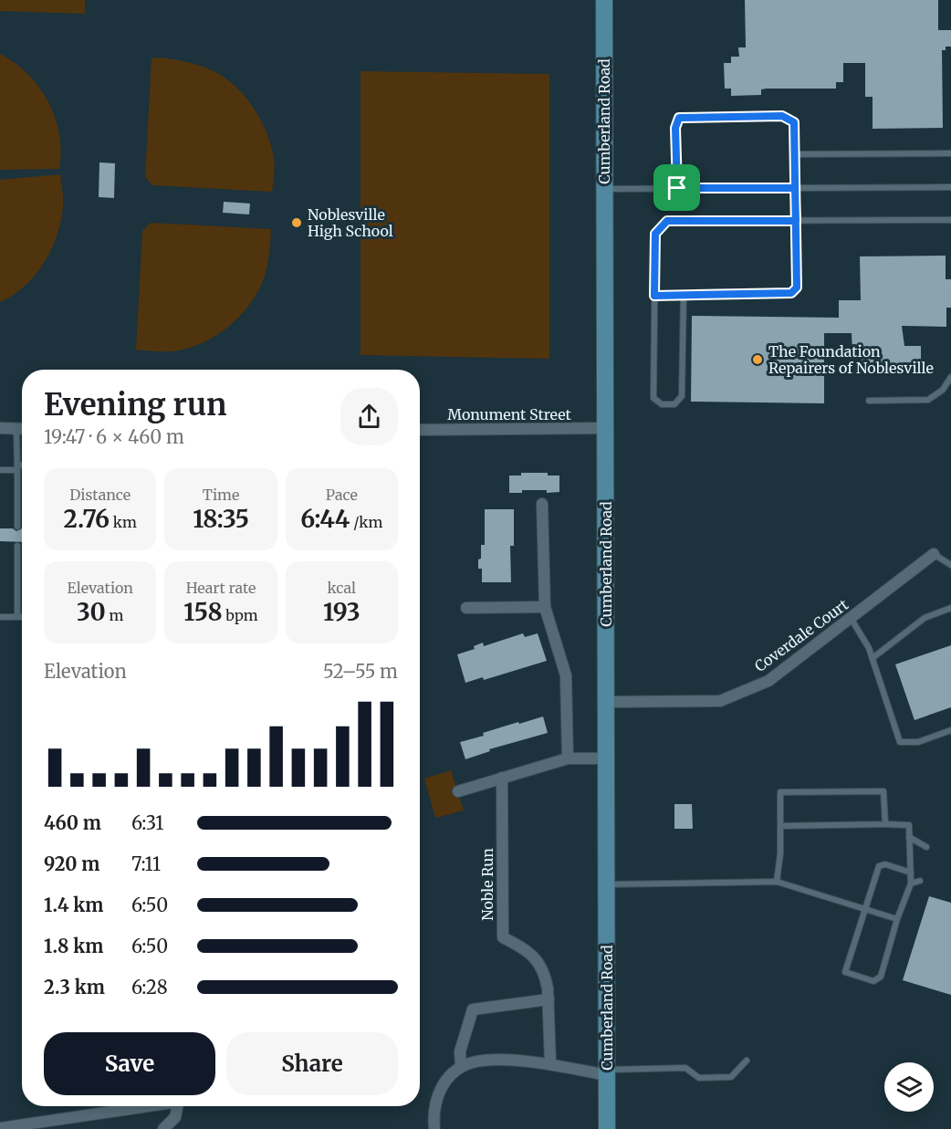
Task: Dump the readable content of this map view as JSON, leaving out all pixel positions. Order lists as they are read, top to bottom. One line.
{"streets":{"street":["Cumberland Road","Monument Street","Coverdale Court","Noble Run"]},"crossings":[["Cumberland Road","Monument Street"],["Cumberland Road","Coverdale Court"]],"places":["Noblesville High School","The Foundation Repairers of Noblesville"],"page":{"heading":["Evening run","19:47 · 6 × 460 m"],"stats":[["Distance","2.76 km"],["Time","18:35"],["Pace","6:44 /km"],["Elevation","30 m"],["Heart rate","158 bpm"],["kcal","193"]],"chart":["Elevation","52–55 m"],"list":[{"name":"460 m","note":"6:31"},{"name":"920 m","note":"7:11"},{"name":"1.4 km","note":"6:50"},{"name":"1.8 km","note":"6:50"},{"name":"2.3 km","note":"6:28"}],"buttons":["Save","Share"]}}
